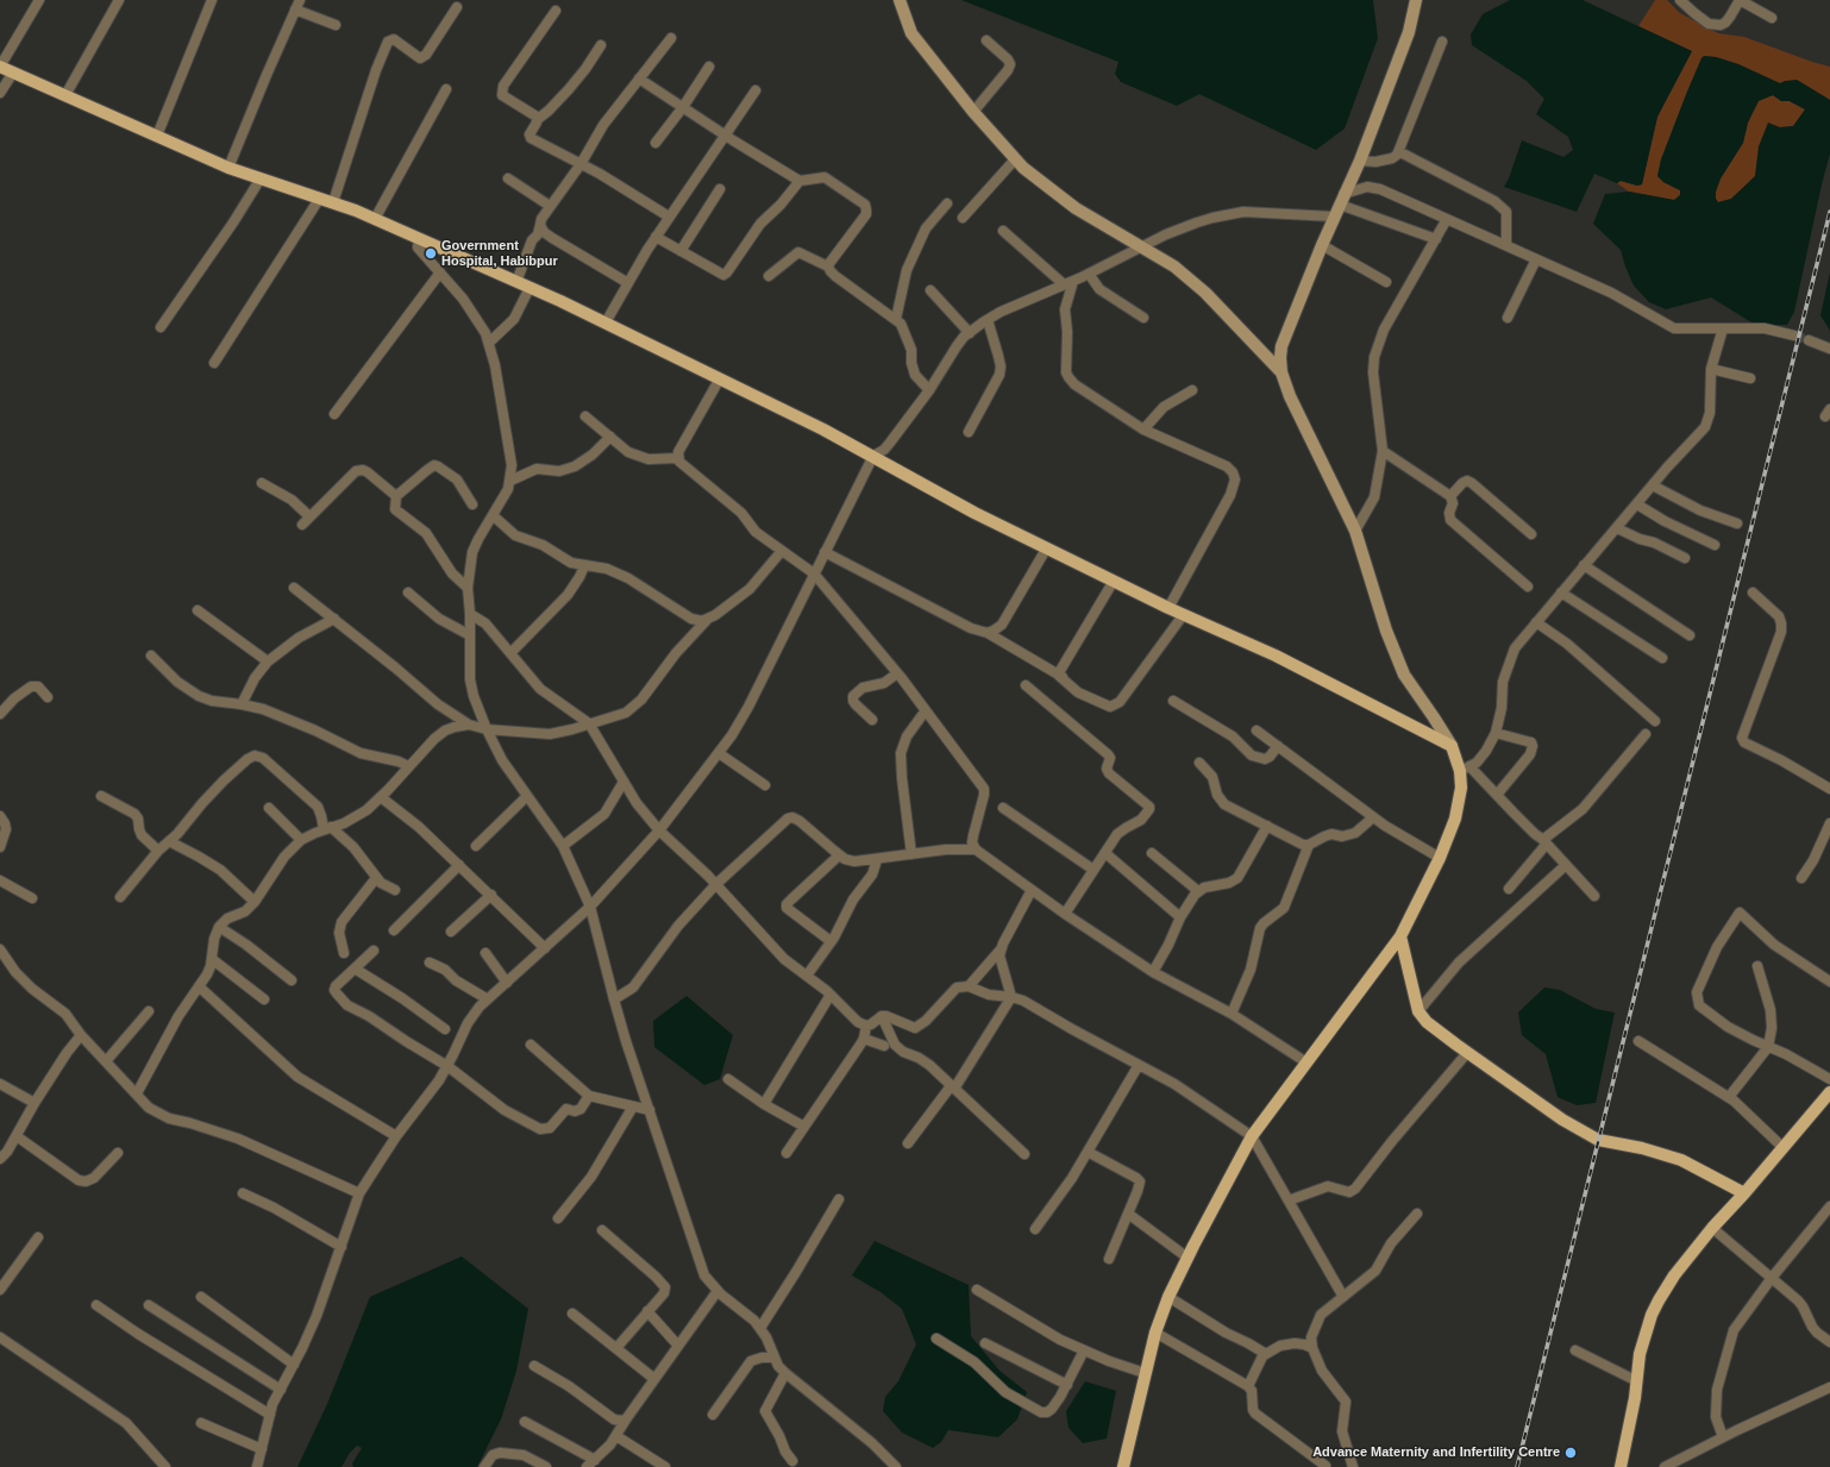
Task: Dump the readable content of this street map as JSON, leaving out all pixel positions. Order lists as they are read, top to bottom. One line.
{"places":["Government Hospital, Habibpur","Advance Maternity and Infertility Centre"]}
